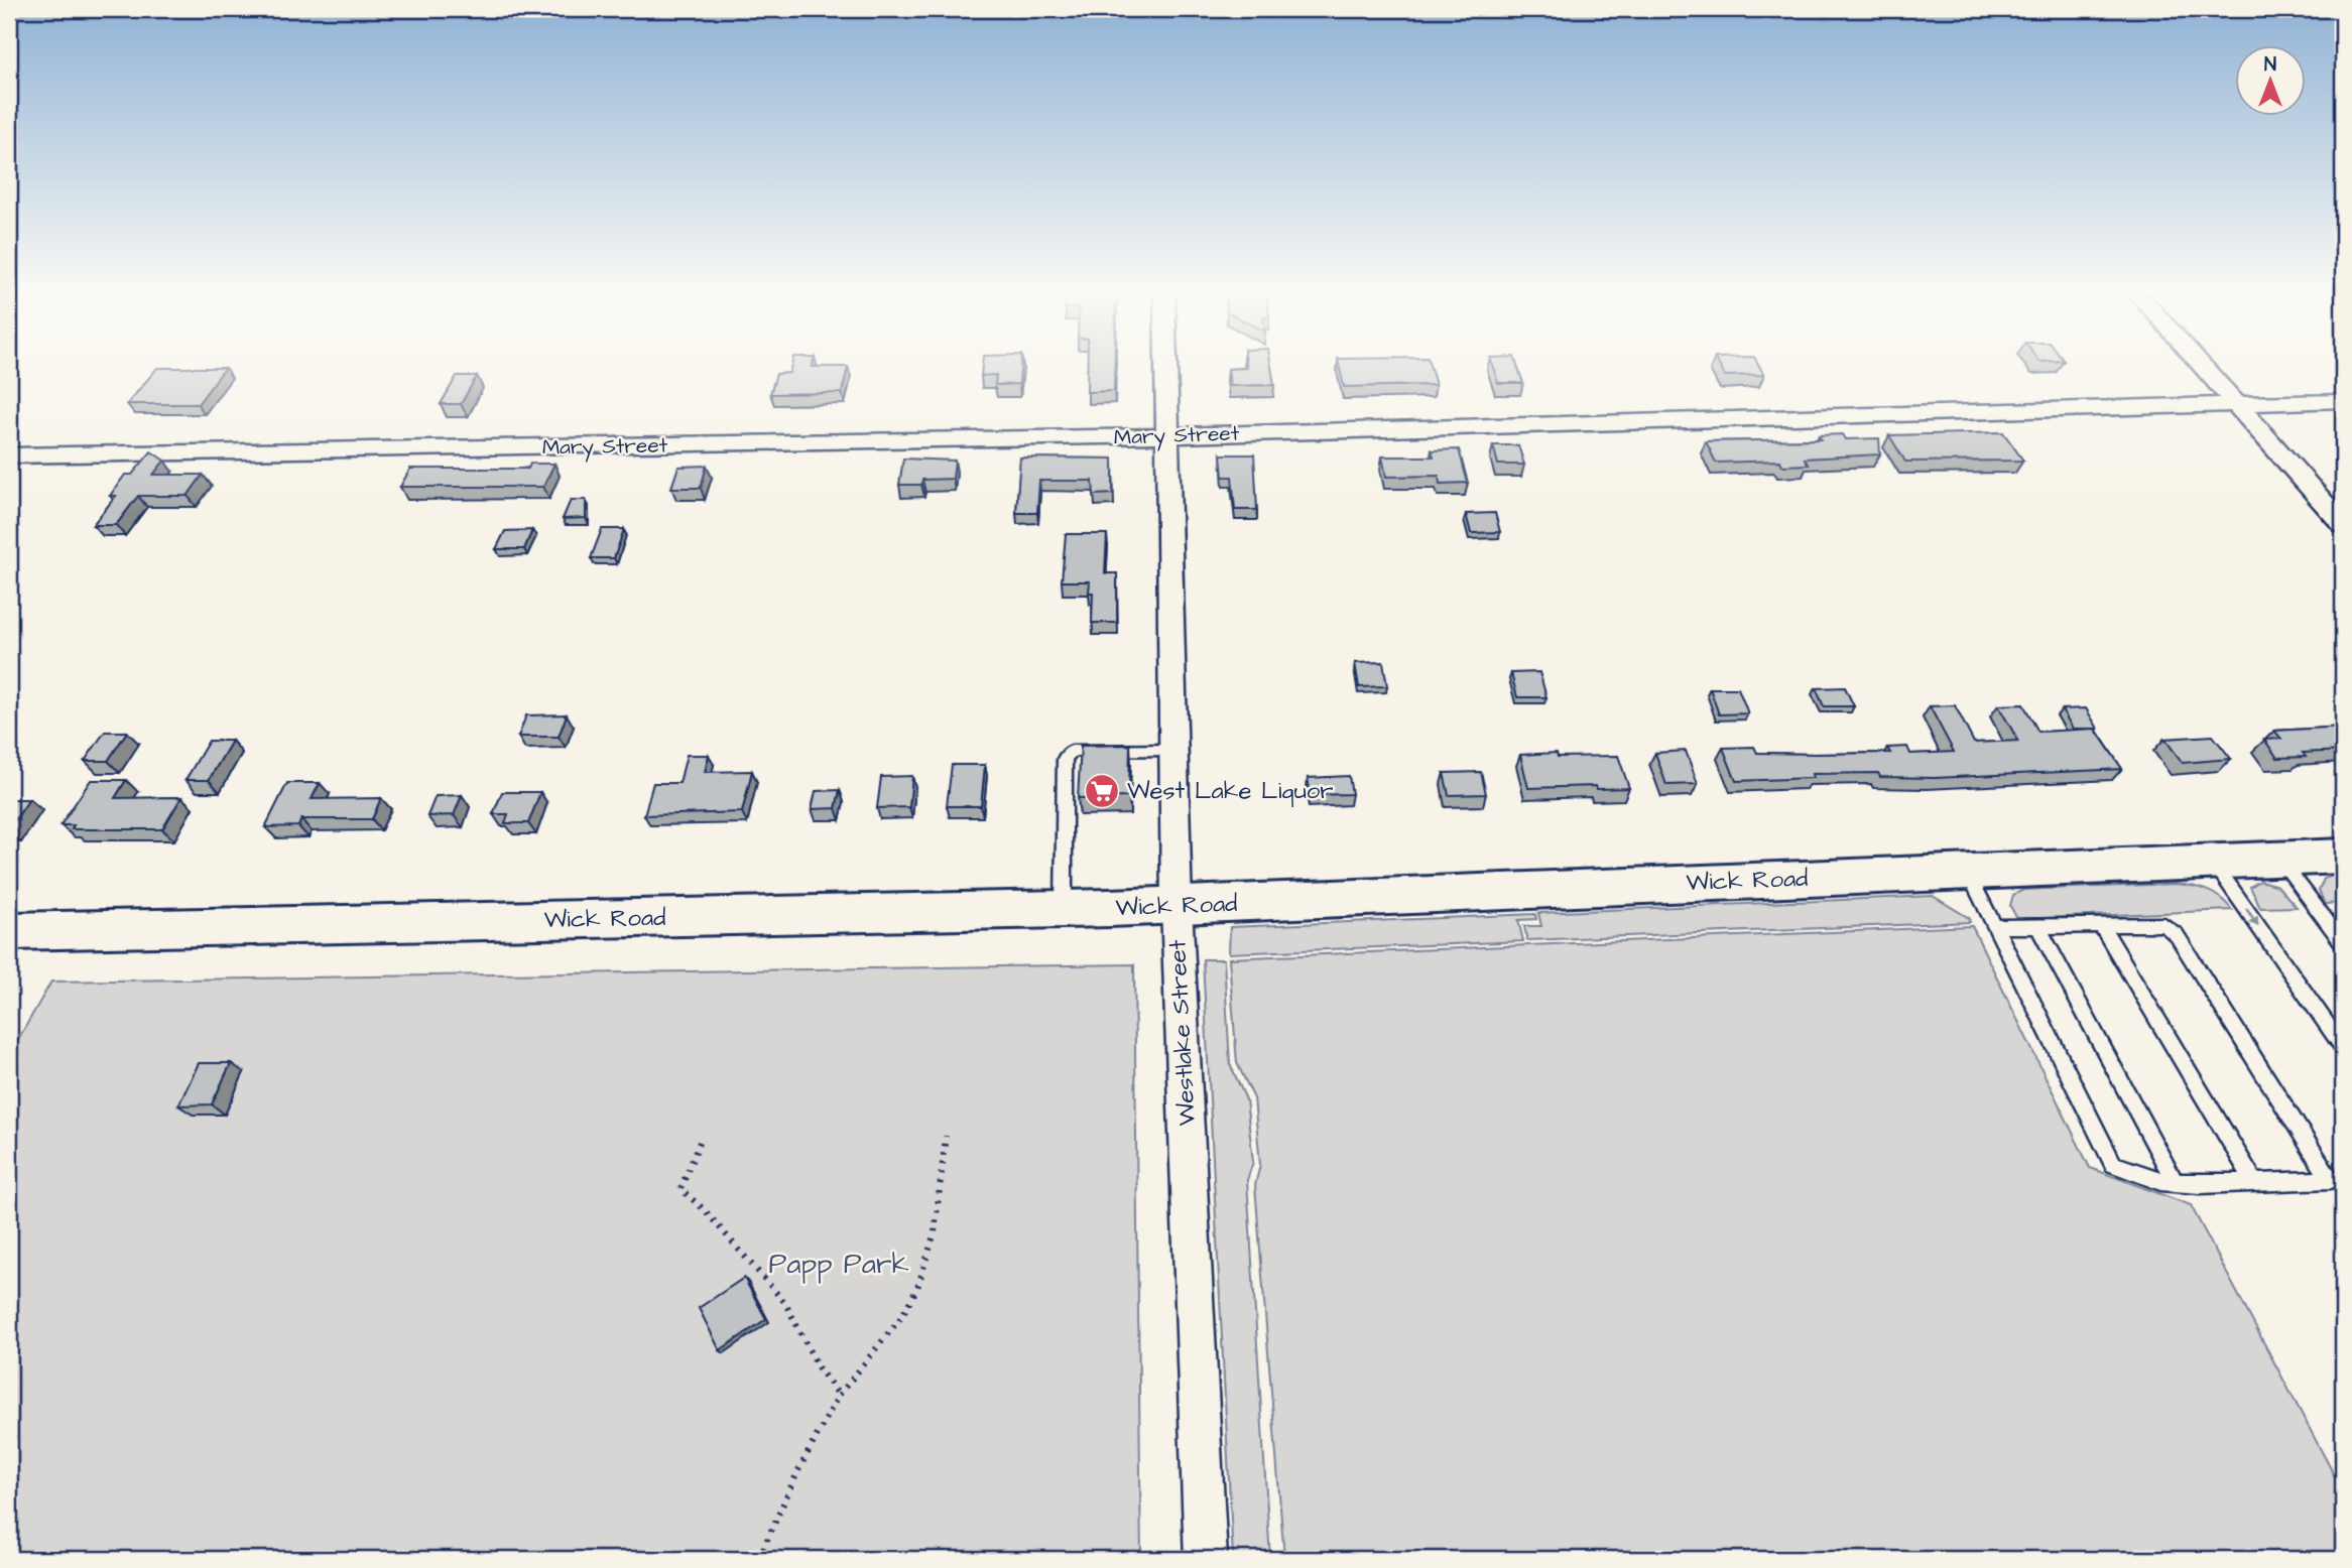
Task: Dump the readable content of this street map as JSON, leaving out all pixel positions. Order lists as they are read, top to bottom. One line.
{"streets":{"street":["Mary Street","Wick Road","Westlake Street"]},"crossings":[["Mary Street","Westlake Street"],["Wick Road","Westlake Street"]],"parks":["Papp Park"],"places":{"supermarket":["West Lake Liquor"]},"north":"top"}
